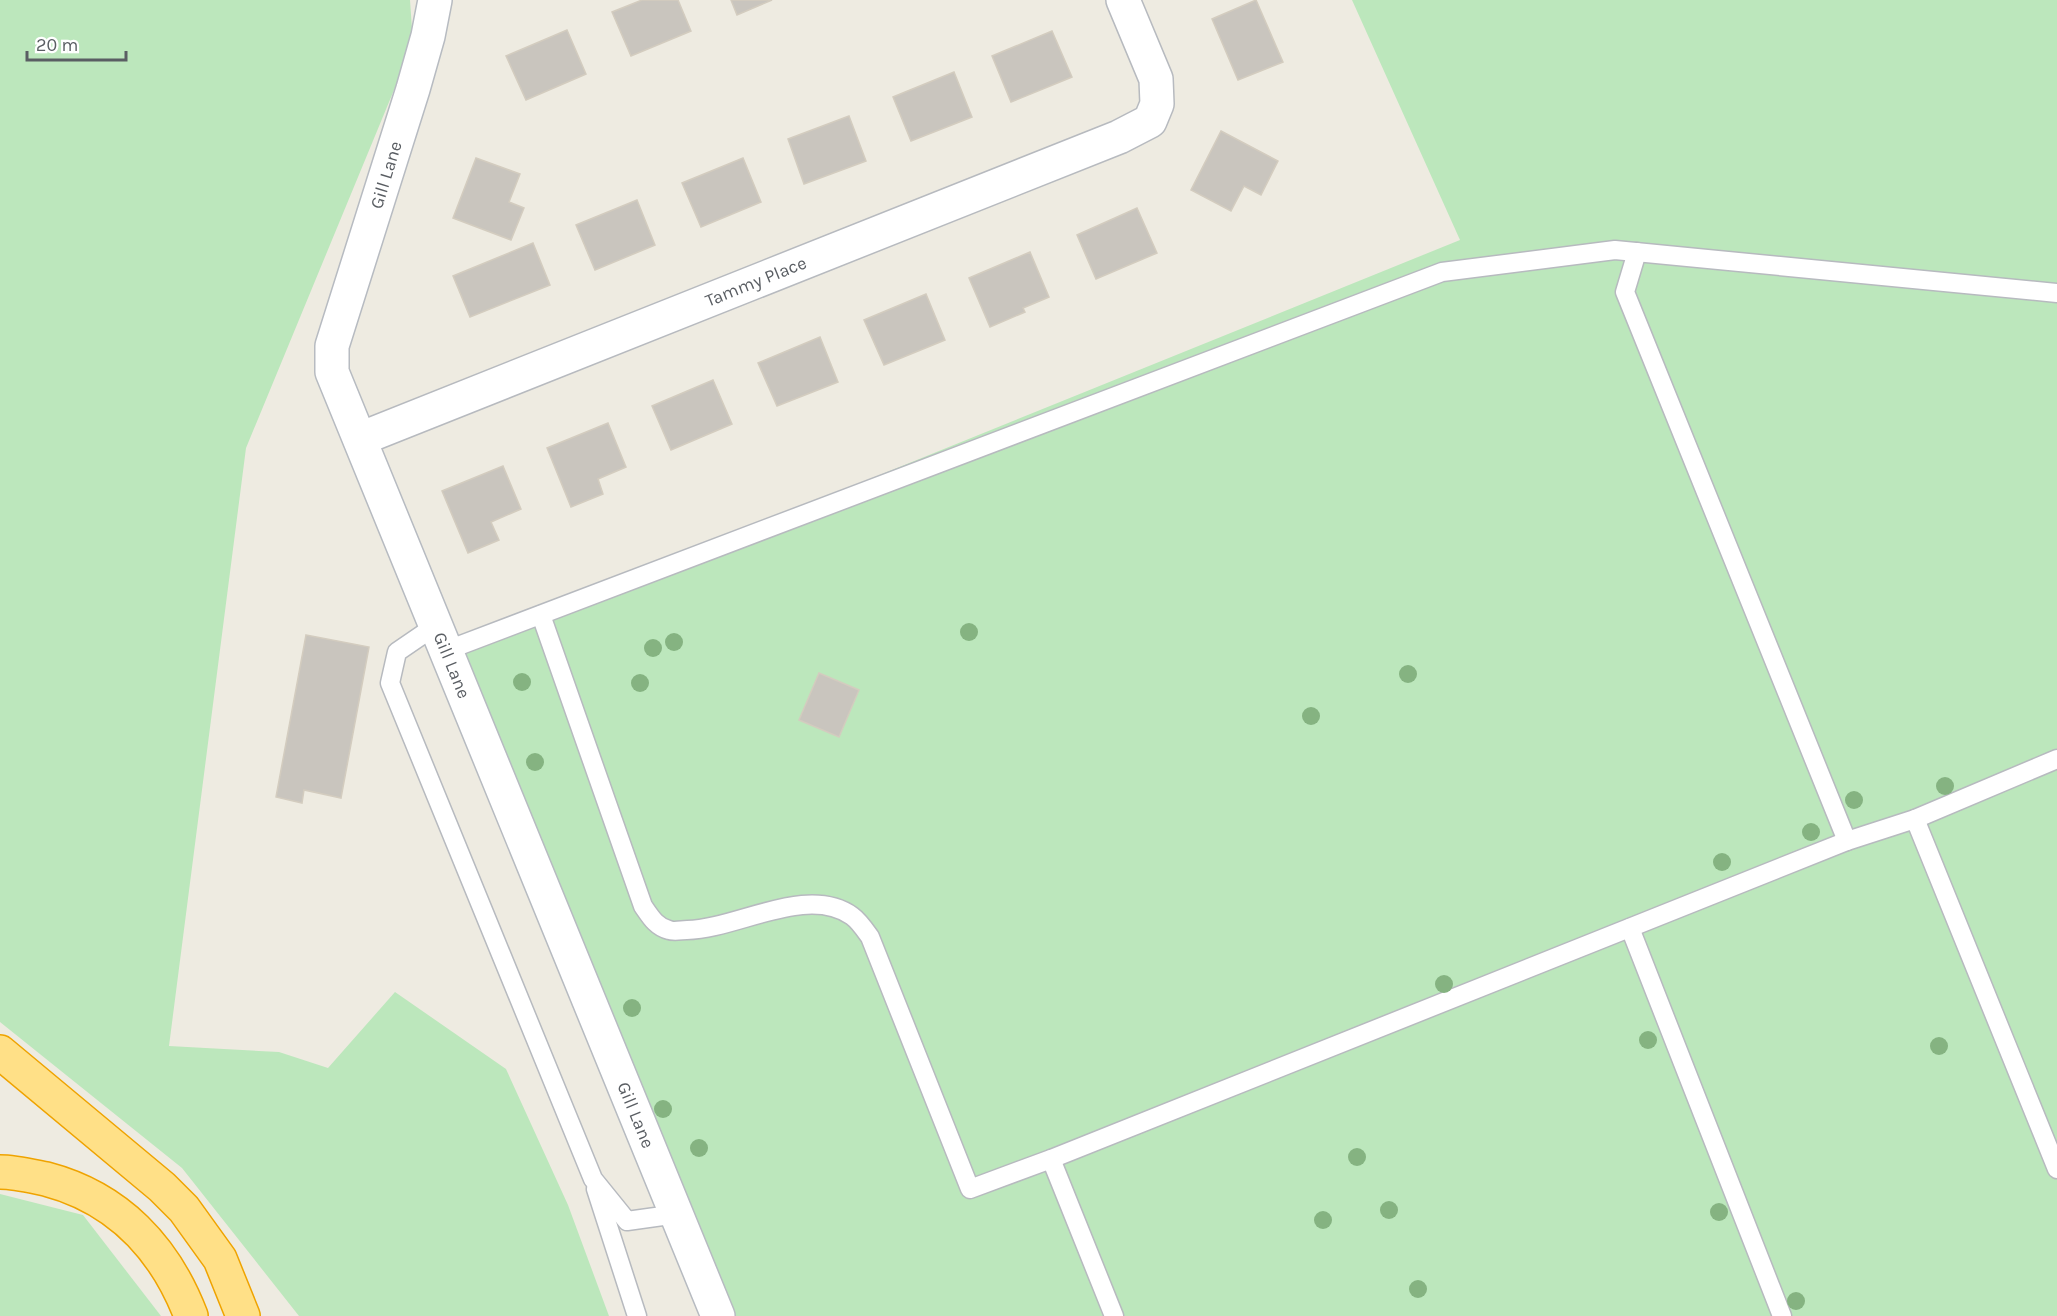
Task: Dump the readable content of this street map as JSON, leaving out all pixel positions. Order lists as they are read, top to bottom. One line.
{"streets":{"street":["Gill Lane","Tammy Place"]},"crossings":[["Gill Lane","Tammy Place"]],"scale_bar":"20 m"}
